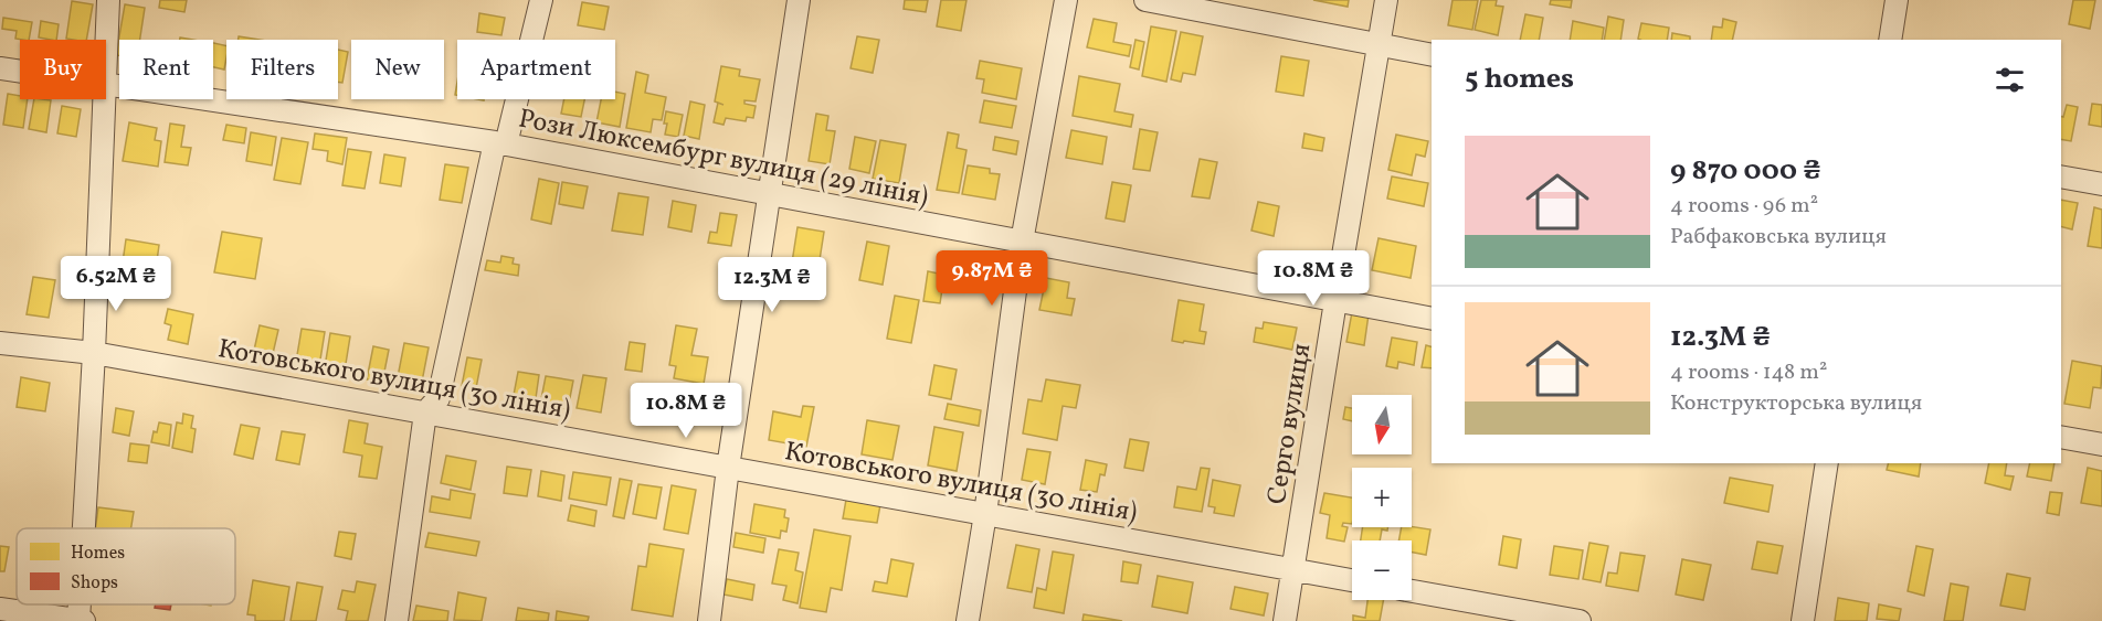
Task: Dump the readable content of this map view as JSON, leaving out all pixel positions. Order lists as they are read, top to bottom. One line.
{"streets":{"street":["Рози Люксембург вулиця (29 лiнiя)","Котовського вулиця (30 лiнiя)","Серго вулиця"]},"crossings":[["Рози Люксембург вулиця (29 лiнiя)","Серго вулиця"],["Котовського вулиця (30 лiнiя)","Серго вулиця"]],"legend":["Homes","Shops"],"north":"bottom","page":{"chip":["Buy","Rent","Filters","New","Apartment"],"heading":"5 homes","list":[{"name":"9 870 000 ₴","note":"4 rooms · 96 m² · Рабфаковська вулиця"},{"name":"12.3M ₴","note":"4 rooms · 148 m² · Конструкторська вулиця"}],"price":["9.87M ₴","10.8M ₴","6.52M ₴","12.3M ₴","10.8M ₴"],"map_buttons":["+","−"]}}
